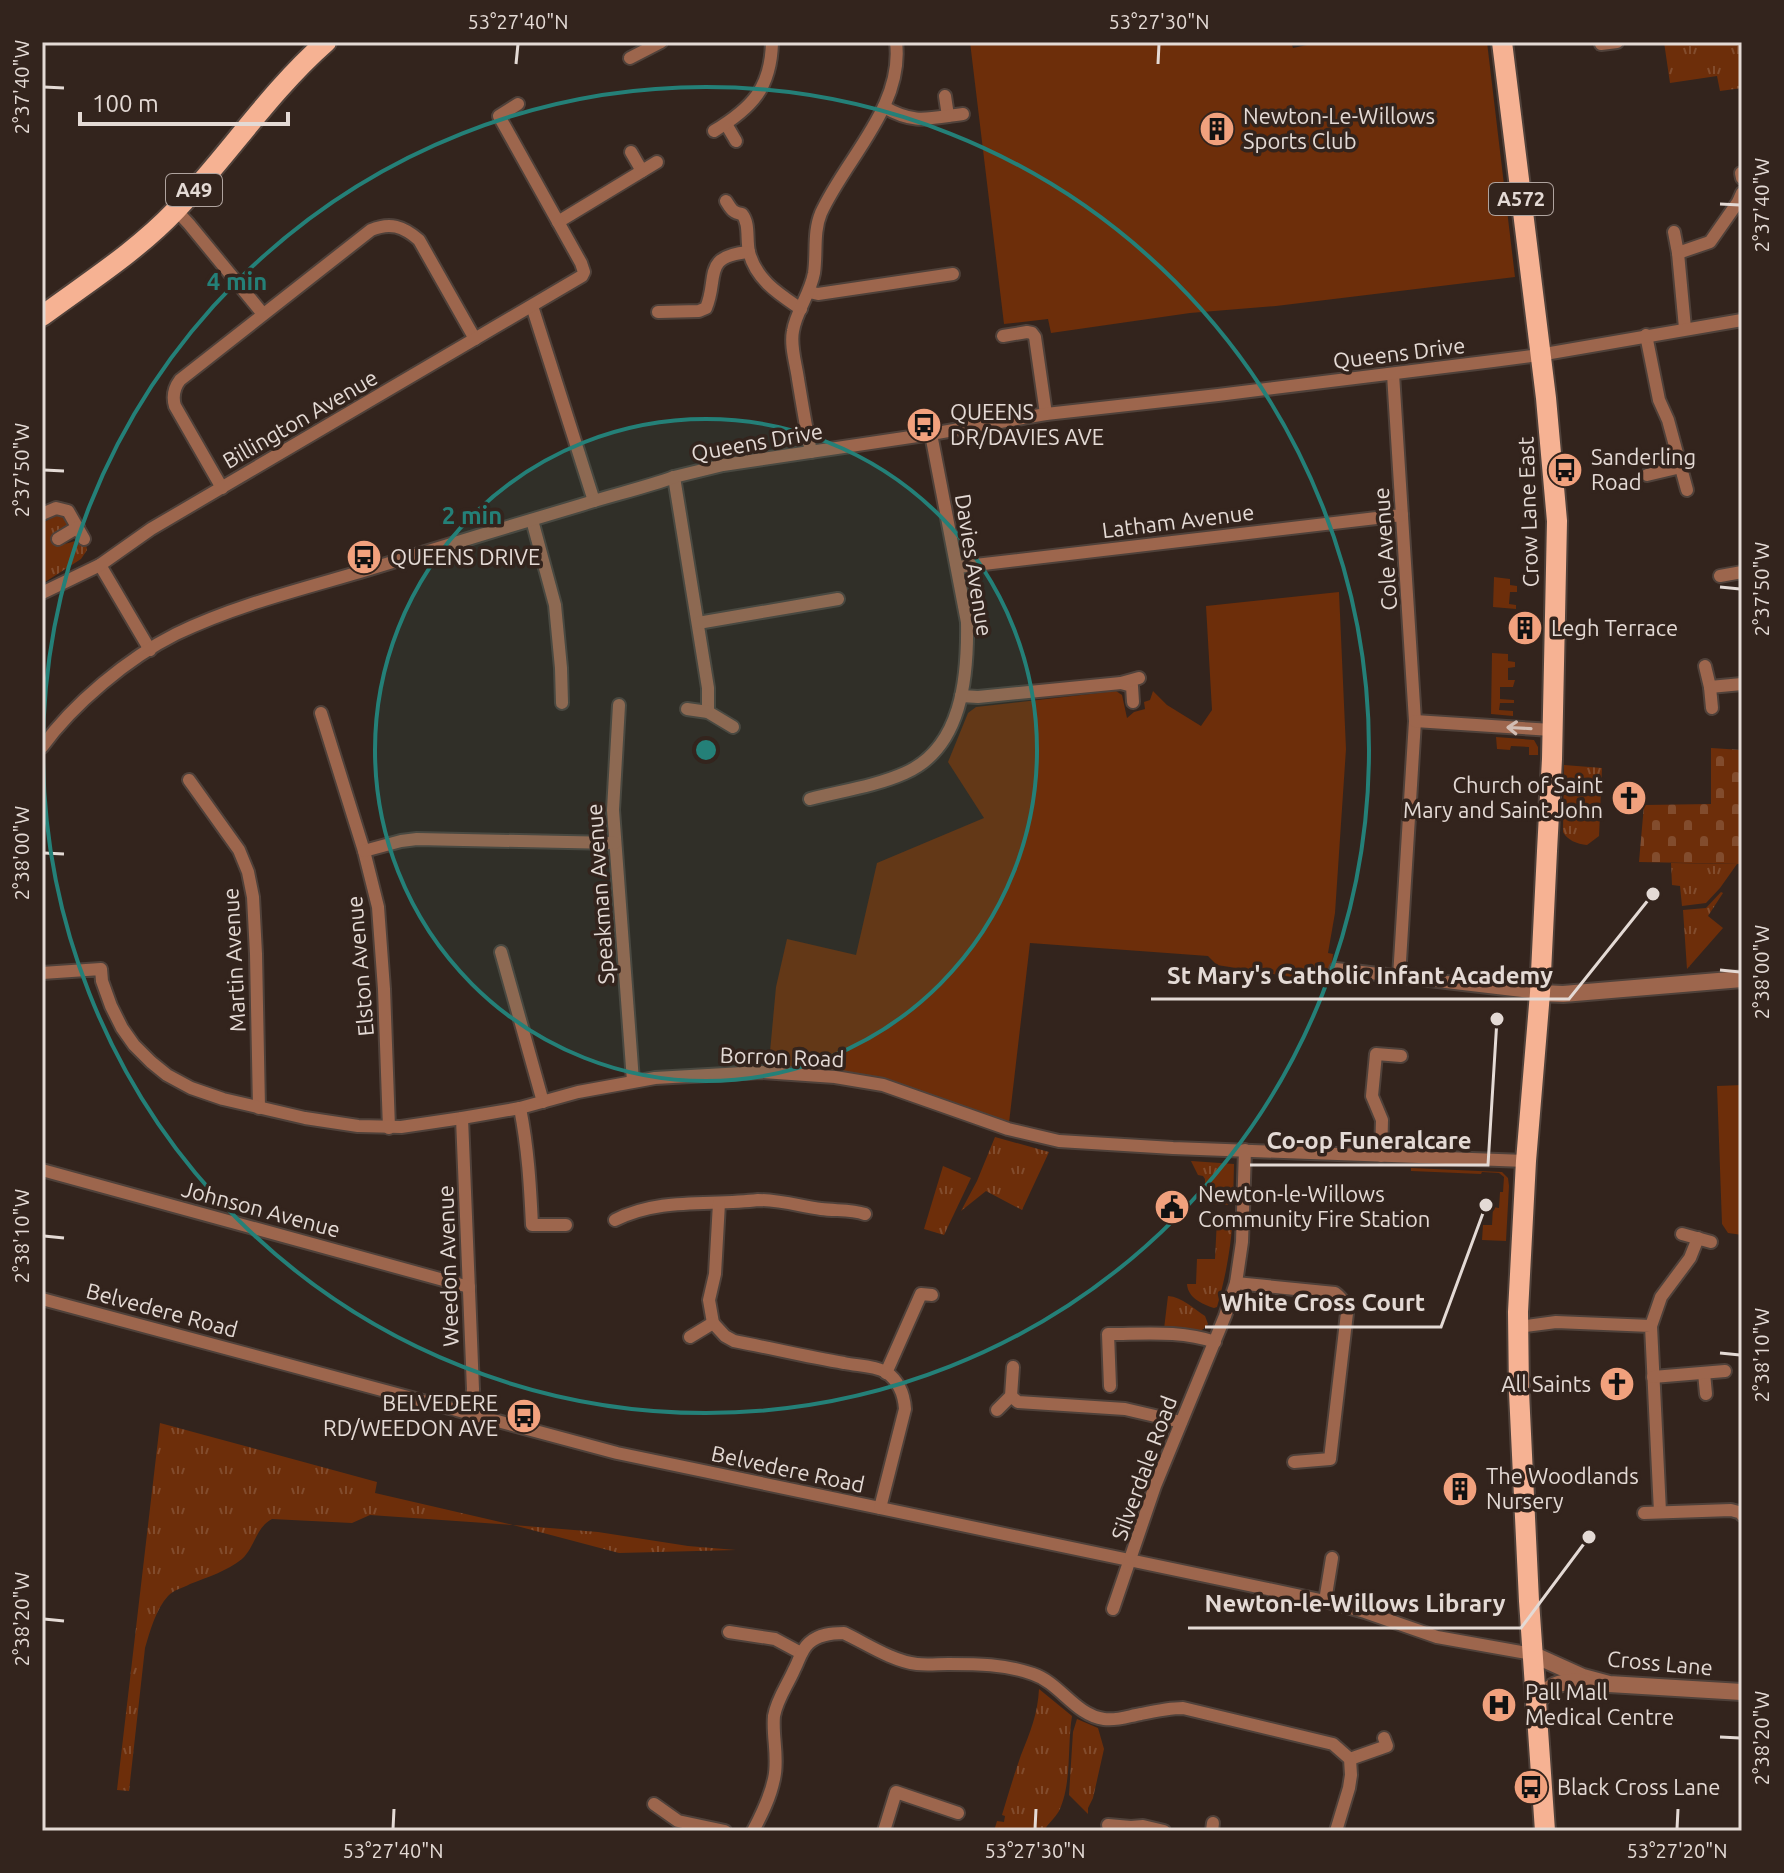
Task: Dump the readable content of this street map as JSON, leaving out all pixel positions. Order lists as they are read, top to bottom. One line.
{"streets":{"main road":["A49","A572","Crow Lane East"],"street":["Queens Drive","Billington Avenue","Latham Avenue","Cole Avenue","Davies Avenue","Speakman Avenue","Martin Avenue","Elston Avenue","Borron Road","Johnson Avenue","Weedon Avenue","Belvedere Road","Silverdale Road","Cross Lane"]},"crossings":[["A572","Crow Lane East"],["A572","Belvedere Road"],["A572","Cross Lane"],["Queens Drive","Crow Lane East"],["Queens Drive","Cole Avenue"],["Queens Drive","Davies Avenue"],["Crow Lane East","Borron Road"],["Crow Lane East","Belvedere Road"],["Crow Lane East","Cross Lane"],["Latham Avenue","Cole Avenue"],["Latham Avenue","Davies Avenue"],["Speakman Avenue","Borron Road"],["Martin Avenue","Borron Road"],["Elston Avenue","Borron Road"],["Borron Road","Weedon Avenue"],["Borron Road","Silverdale Road"],["Johnson Avenue","Weedon Avenue"],["Weedon Avenue","Belvedere Road"],["Belvedere Road","Silverdale Road"],["Belvedere Road","Cross Lane"]],"places":{"building":["Newton-Le-Willows Sports Club","Legh Terrace","The Woodlands Nursery"],"bus stop":["QUEENS DR/DAVIES AVE","Sanderling Road","QUEENS DRIVE","BELVEDERE RD/WEEDON AVE","Black Cross Lane"],"church":["Church of Saint Mary and Saint John","All Saints"],"other":["St Mary's Catholic Infant Academy","Co-op Funeralcare","White Cross Court","Newton-le-Willows Library"],"public building":["Newton-le-Willows Community Fire Station"],"hospital":["Pall Mall Medical Centre"]},"scale_bar":"100 m","coordinates":["53°27'40\"N","53°27'30\"N","2°37'40\"W","2°37'50\"W","2°38'00\"W","2°38'10\"W","2°38'20\"W","53°27'20\"N"],"rings":["4 min","2 min"]}
